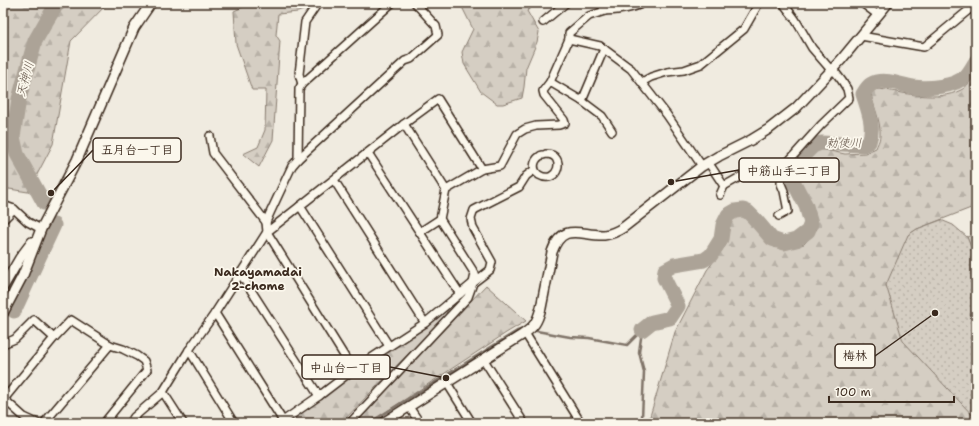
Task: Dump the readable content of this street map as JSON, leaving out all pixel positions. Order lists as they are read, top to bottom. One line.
{"districts":["Nakayamadai 2-chome"],"water":["天神川","勅使川"],"places":["中筋山手二丁目","五月台一丁目","梅林","中山台一丁目"],"scale_bar":"100 m"}
